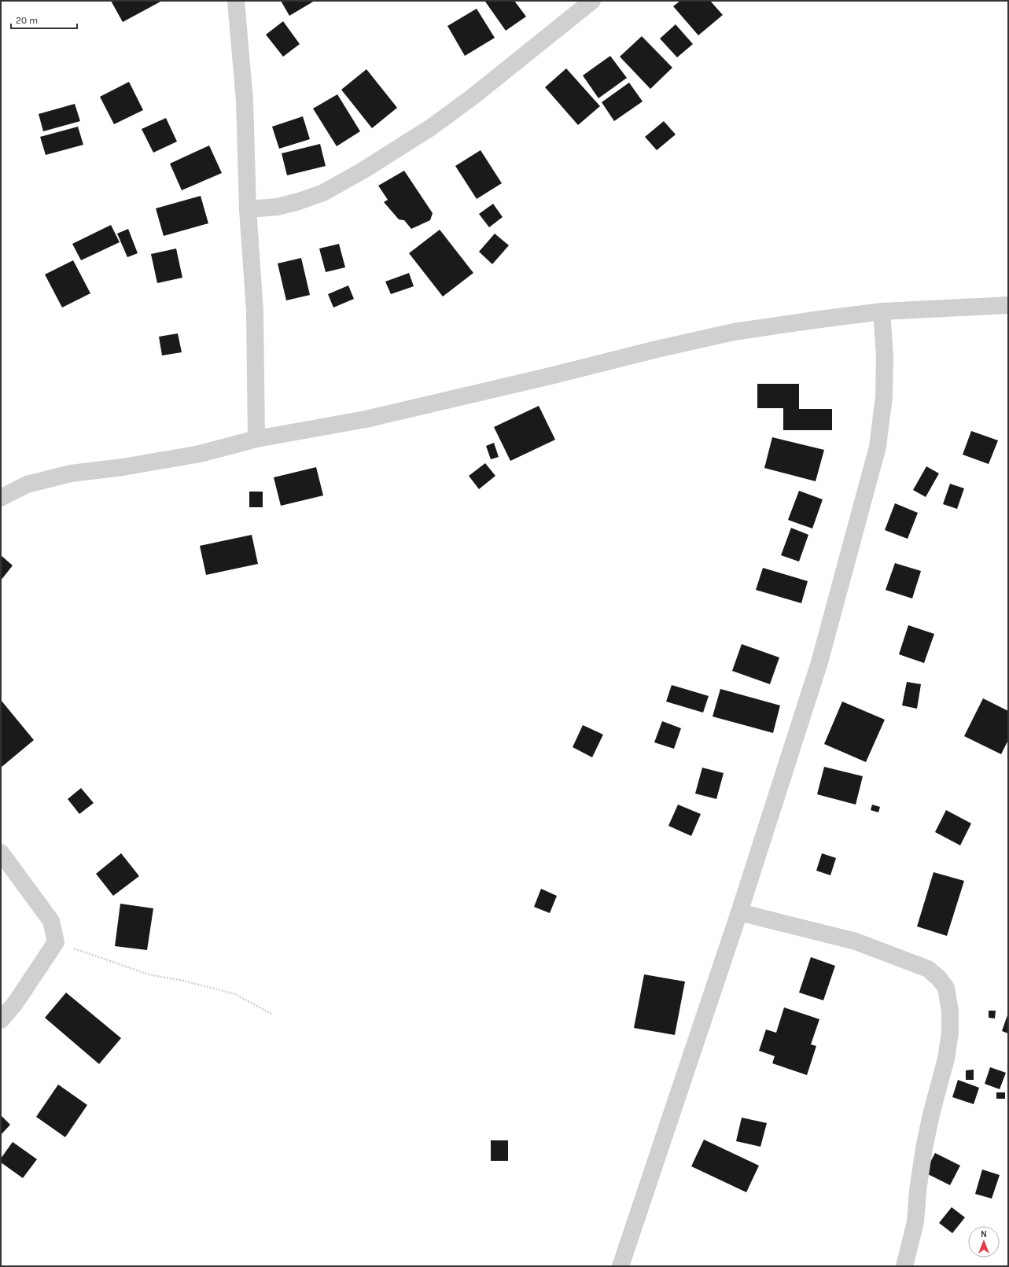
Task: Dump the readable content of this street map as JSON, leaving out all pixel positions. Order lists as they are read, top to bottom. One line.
{"scale_bar":"20 m","north":"top"}
